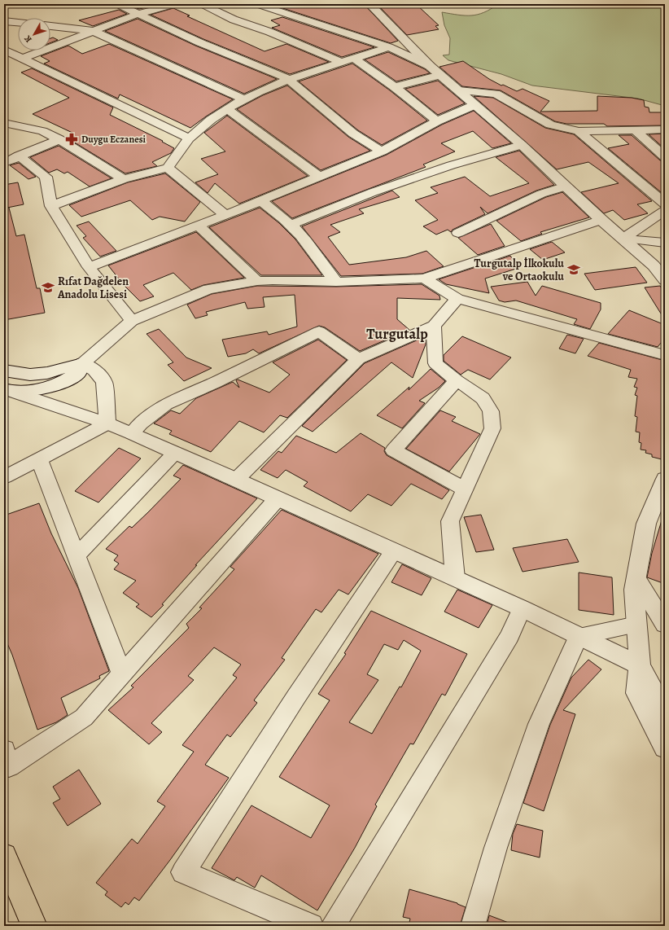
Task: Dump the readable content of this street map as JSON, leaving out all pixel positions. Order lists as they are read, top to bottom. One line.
{"districts":["Turgutalp"],"places":{"pharmacy":["Duygu Eczanesi"],"school or university":["Turgutalp İlkokulu ve Ortaokulu","Rıfat Dağdelen Anadolu Lisesi"]},"north":"bottom left"}
